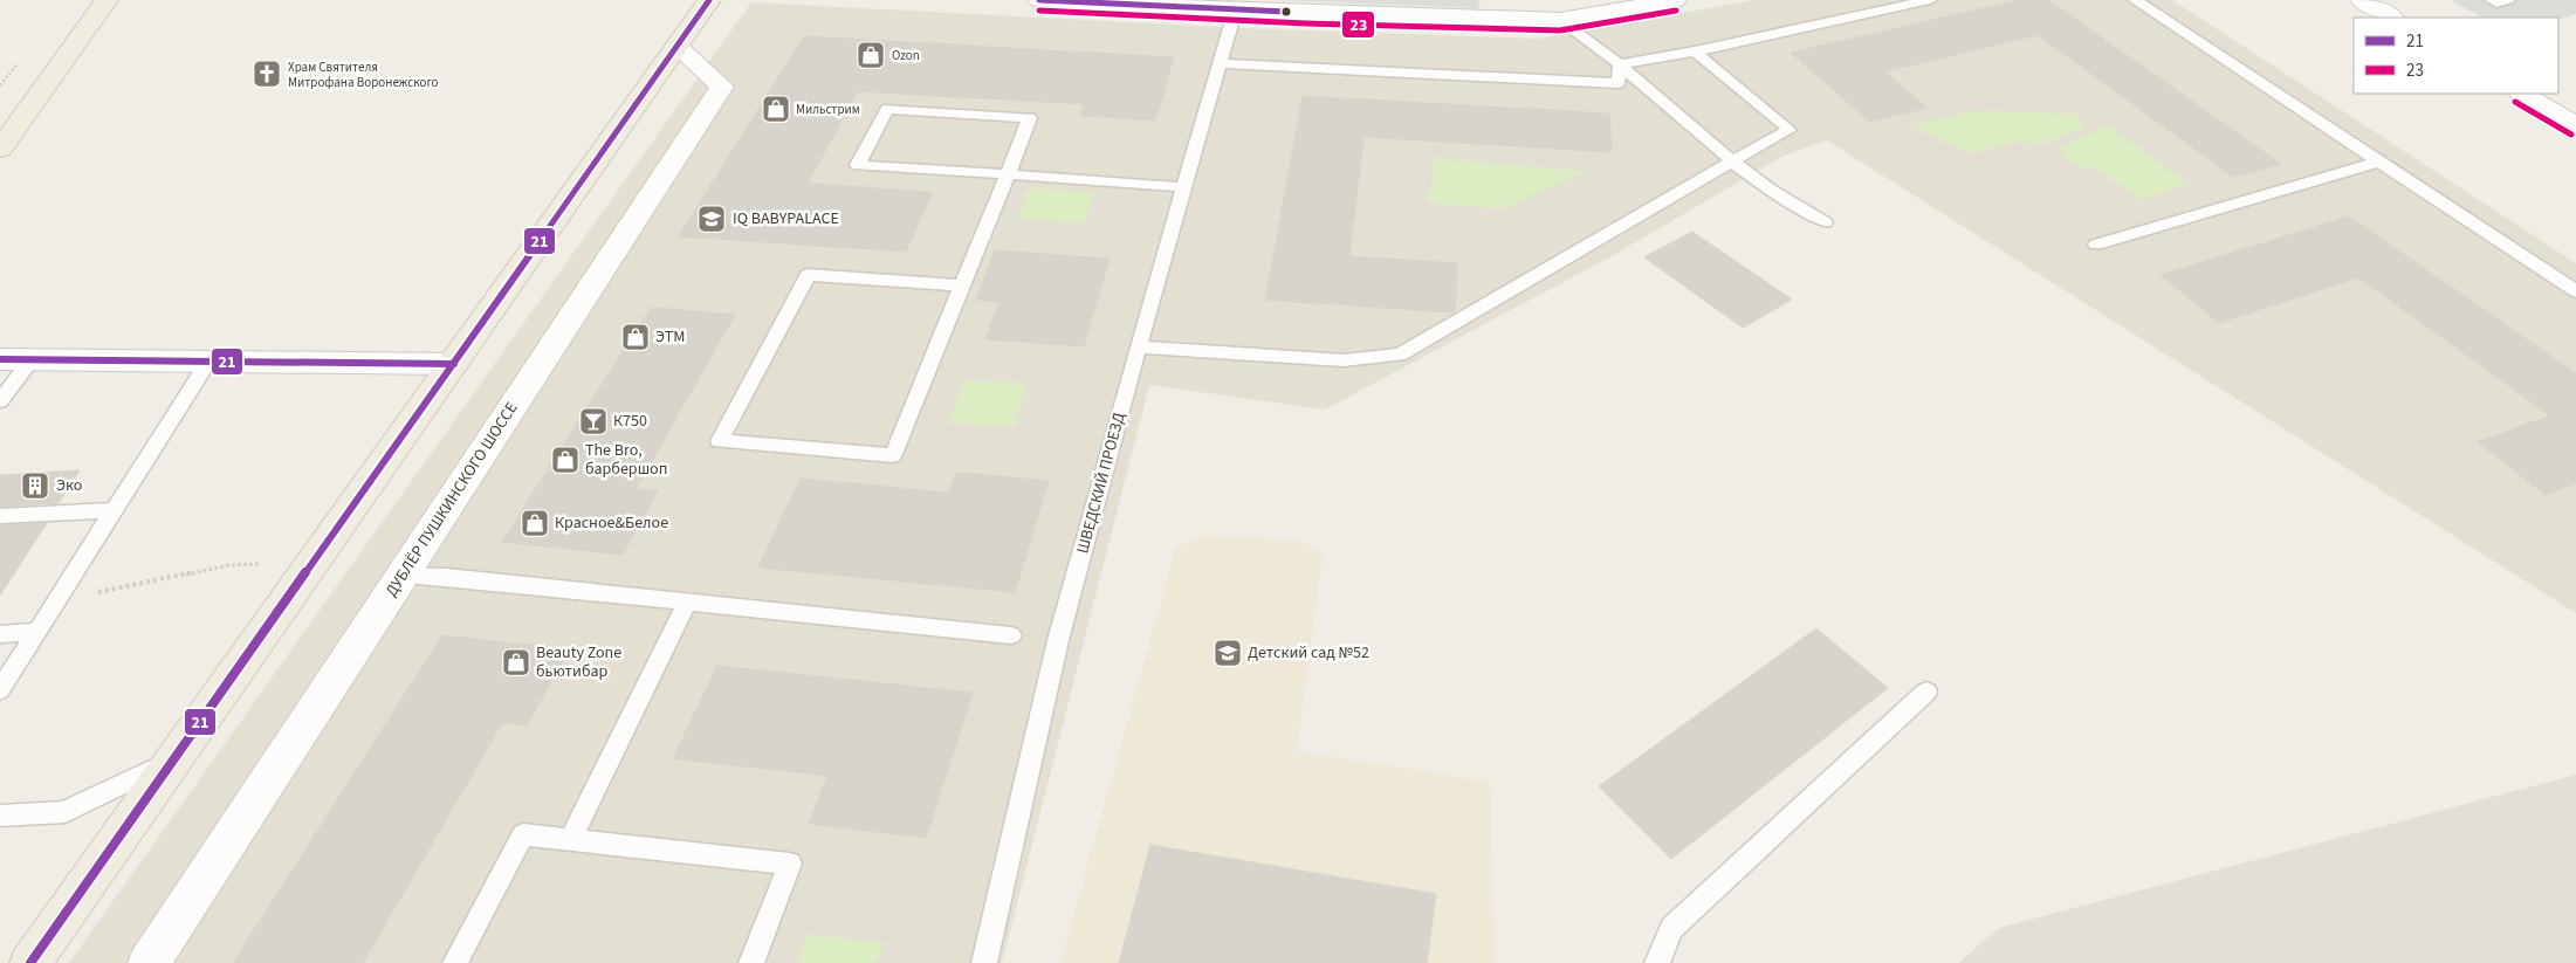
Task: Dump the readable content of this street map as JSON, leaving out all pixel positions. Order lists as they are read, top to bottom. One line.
{"streets":{"street":["ДУБЛЁР ПУШКИНСКОГО ШОССЕ"],"lane":["ШВЕДСКИЙ ПРОЕЗД"]},"places":{"shop":["Ozon","Мильстрим","ЭТМ","The Bro, барбершоп","Красное&Белое","Beauty Zone бьютибар"],"church":["Храм Святителя Митрофана Воронежского"],"school or university":["IQ BABYPALACE","Детский сад №52"],"bar":["К750"],"building":["Эко"]},"lines":["transit line 21","transit line 23"],"legend":["21","23"]}
